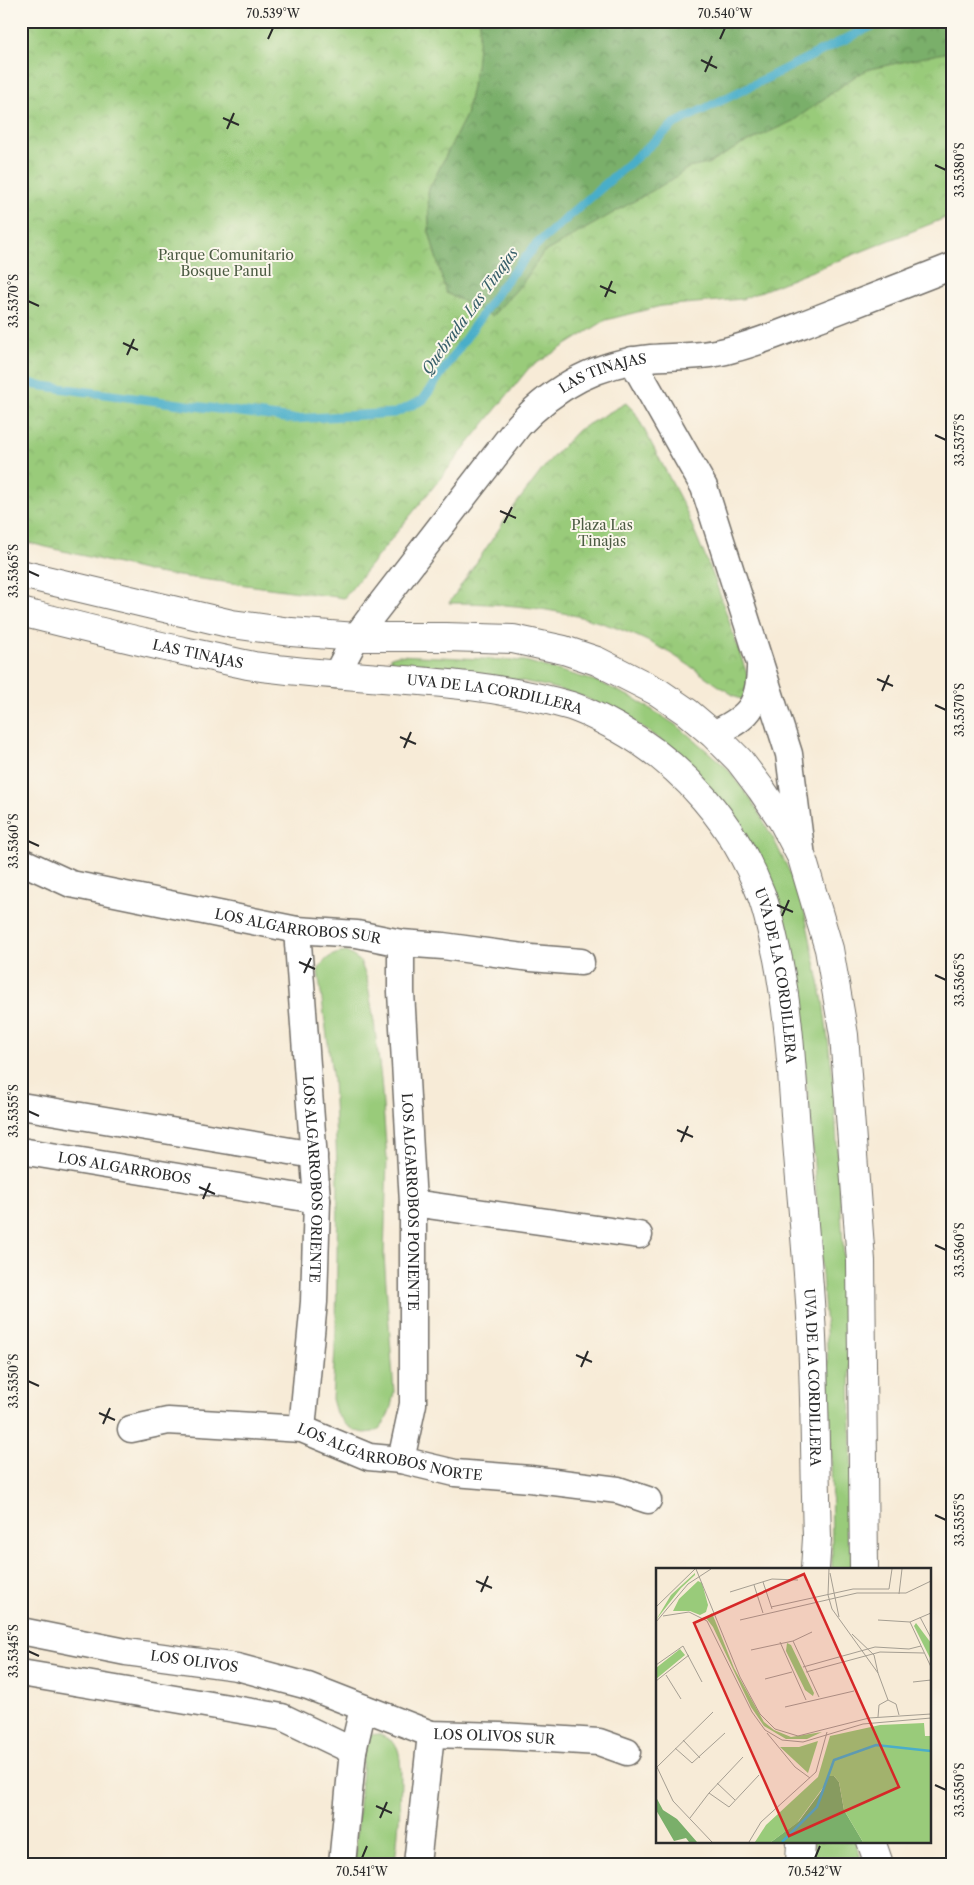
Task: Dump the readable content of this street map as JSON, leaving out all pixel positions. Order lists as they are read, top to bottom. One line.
{"streets":{"street":["LAS TINAJAS","UVA DE LA CORDILLERA","LOS ALGARROBOS SUR","LOS ALGARROBOS","LOS ALGARROBOS ORIENTE","LOS ALGARROBOS PONIENTE","LOS ALGARROBOS NORTE","LOS OLIVOS","LOS OLIVOS SUR"]},"crossings":[["LAS TINAJAS","UVA DE LA CORDILLERA"],["LOS ALGARROBOS SUR","LOS ALGARROBOS ORIENTE"],["LOS ALGARROBOS SUR","LOS ALGARROBOS PONIENTE"],["LOS ALGARROBOS","LOS ALGARROBOS ORIENTE"],["LOS ALGARROBOS ORIENTE","LOS ALGARROBOS NORTE"],["LOS ALGARROBOS PONIENTE","LOS ALGARROBOS NORTE"],["LOS OLIVOS","LOS OLIVOS SUR"]],"water":["Quebrada Las Tinajas"],"parks":["Parque Comunitario Bosque Panul","Plaza Las Tinajas"],"coordinates":["70.539°W","70.540°W","33.5380°S","33.5370°S","33.5375°S","33.5365°S","33.5360°S","33.5355°S","33.5350°S","33.5345°S","70.541°W","70.542°W"]}
